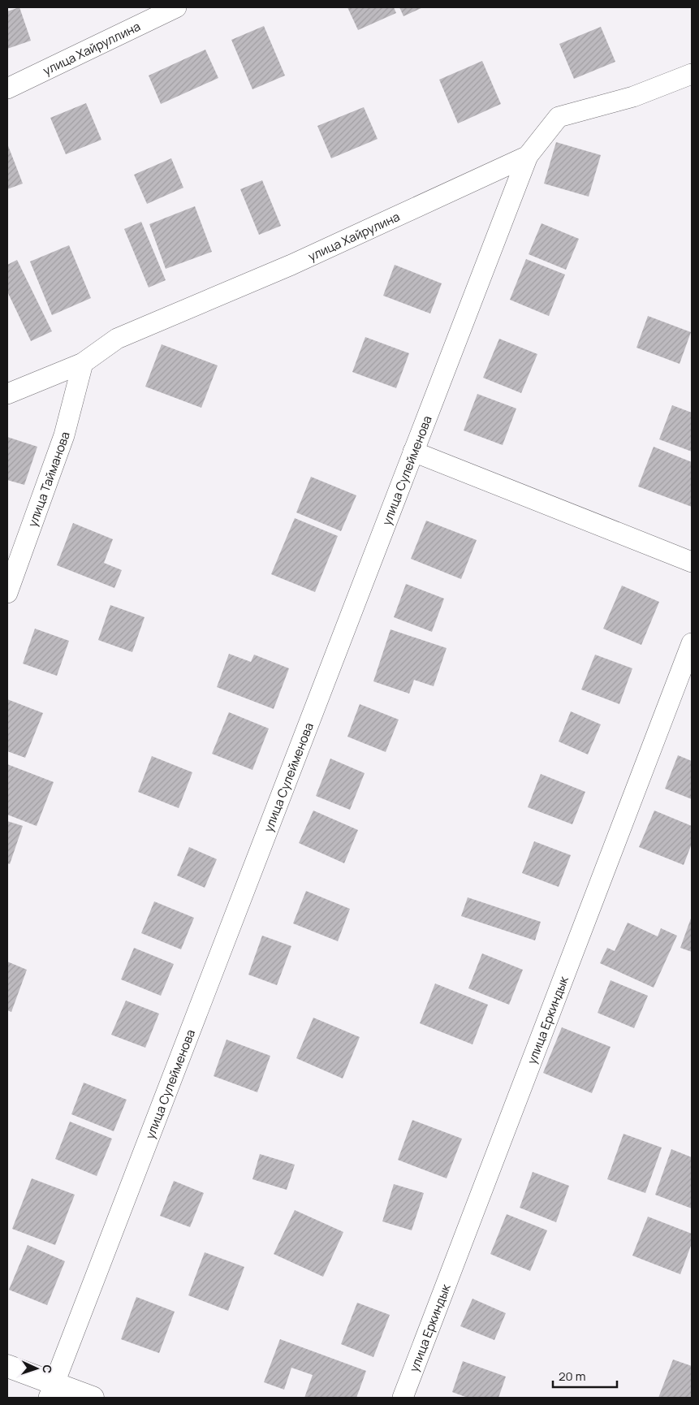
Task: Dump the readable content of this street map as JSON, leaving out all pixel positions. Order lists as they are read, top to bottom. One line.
{"streets":{"street":["улица Хайруллина","улица Хайрулина","улица Сулейменова","улица Тайманова","улица Еркиндык"]},"crossings":[["улица Хайрулина","улица Сулейменова"],["улица Хайрулина","улица Тайманова"]],"scale_bar":"20 m","north":"right"}
